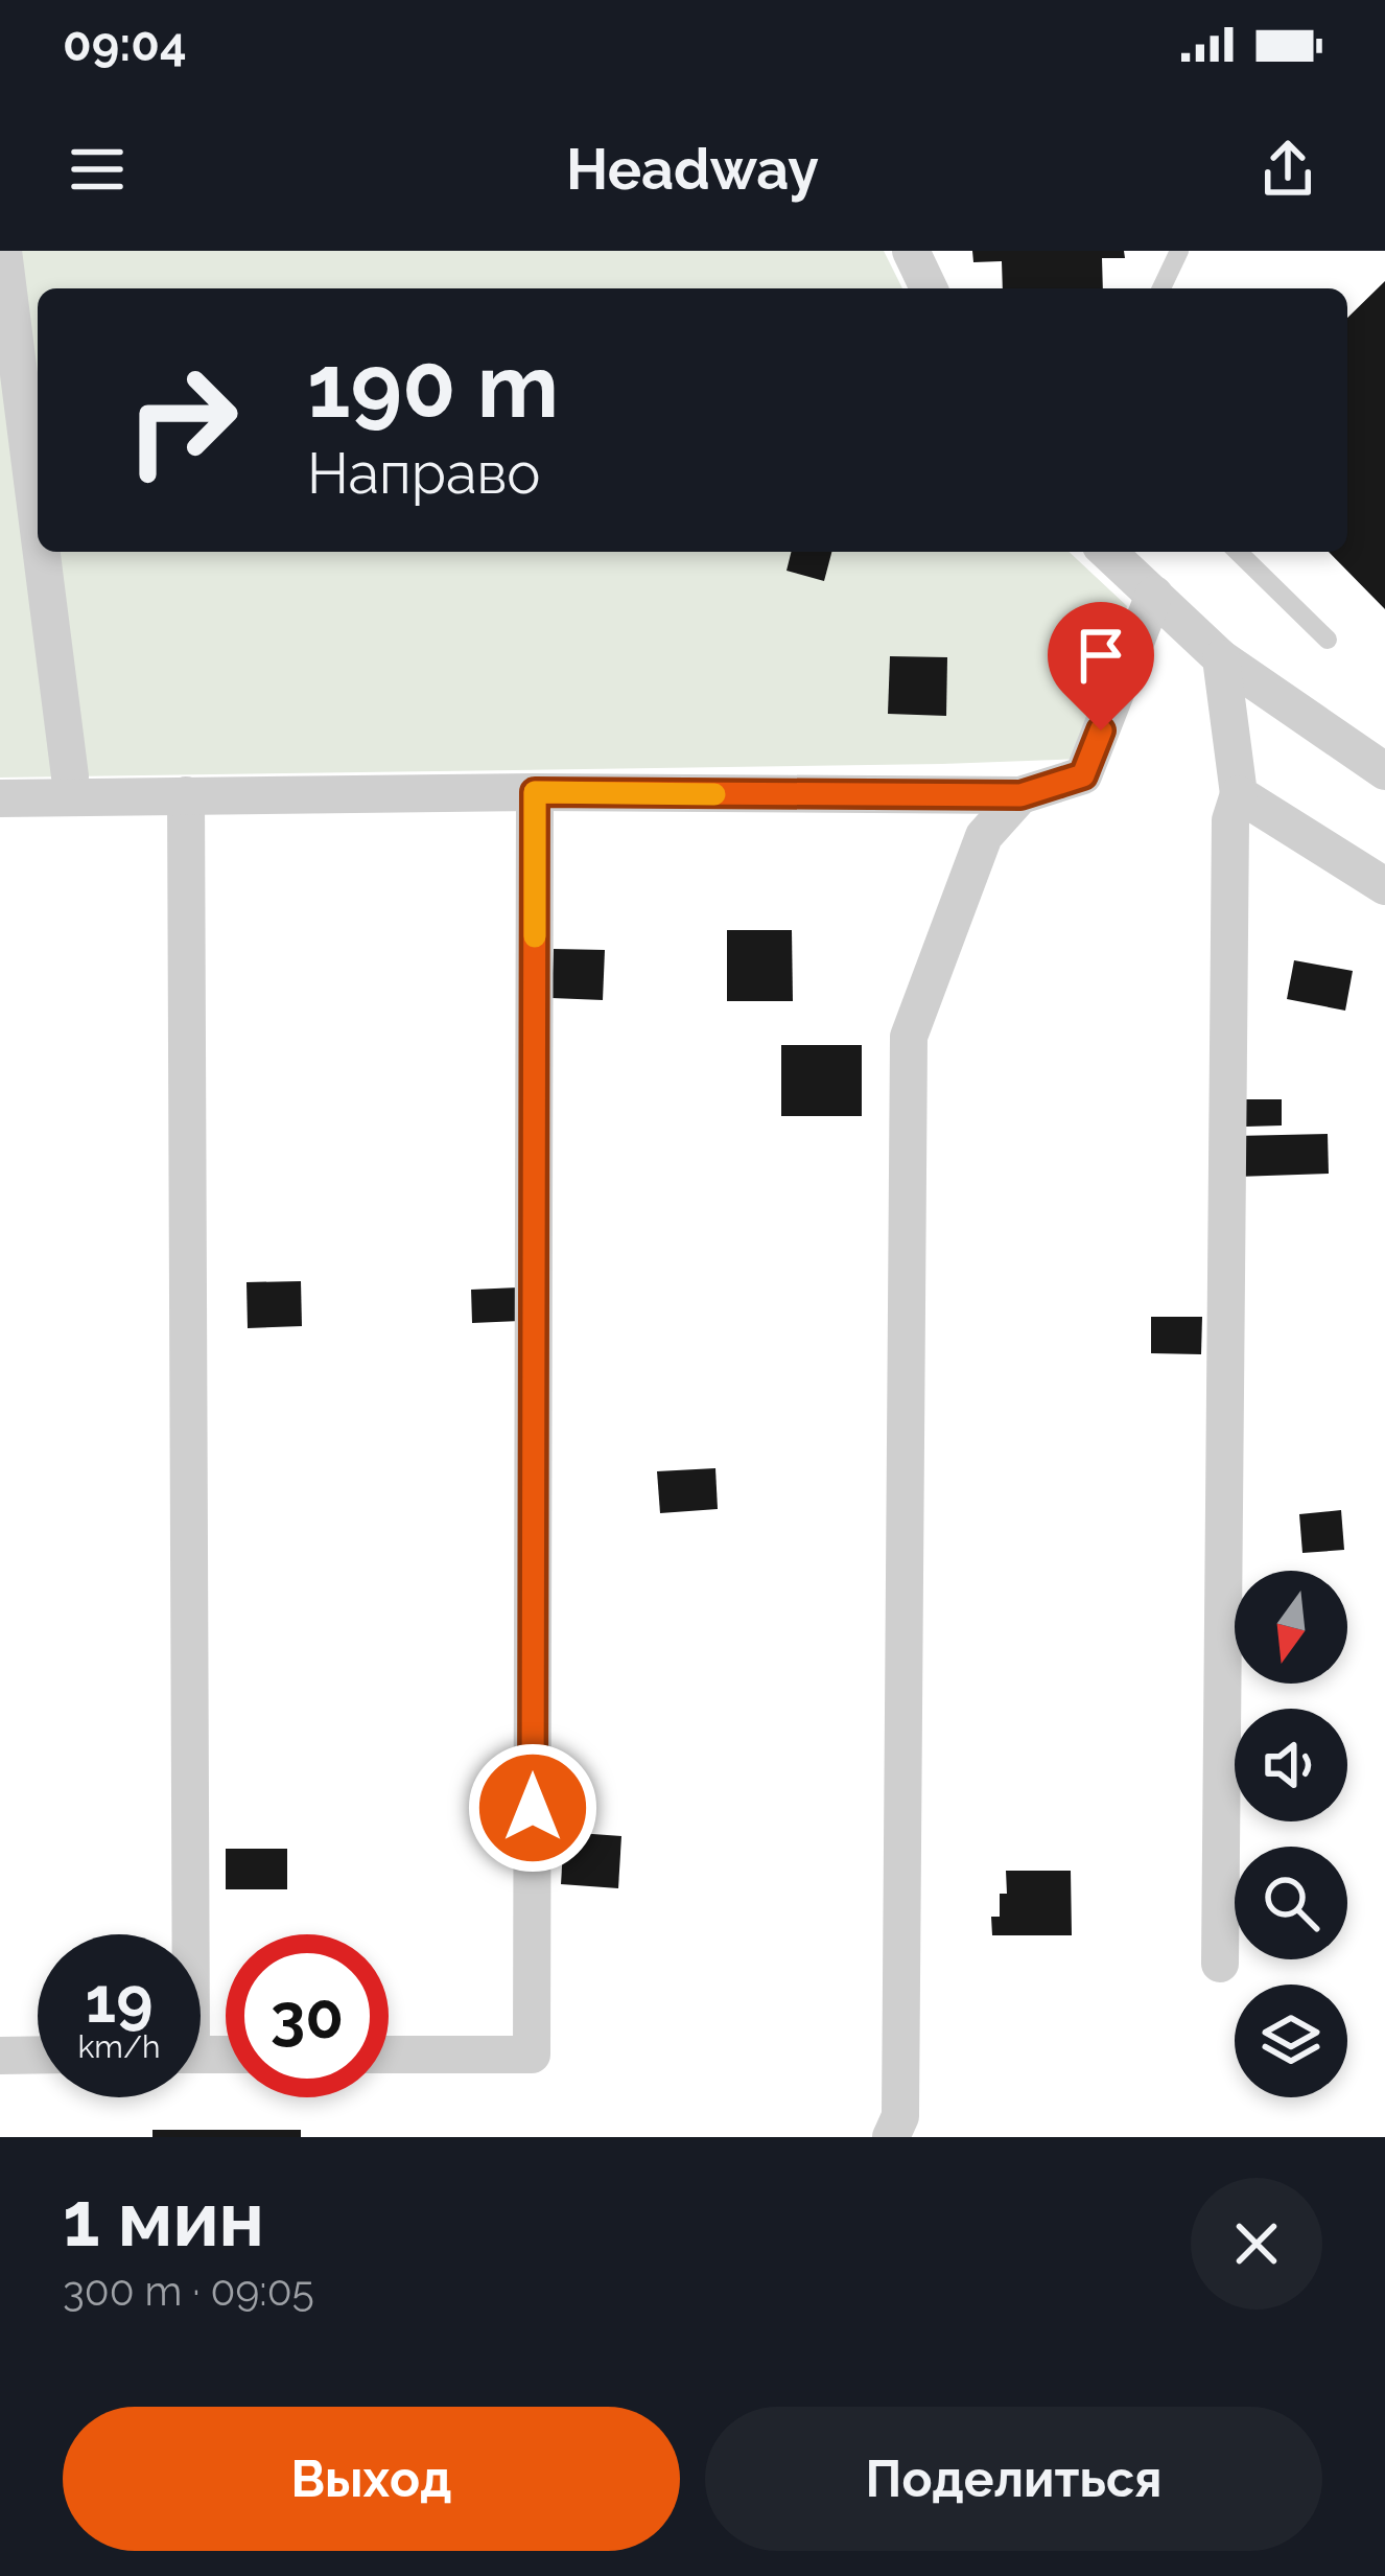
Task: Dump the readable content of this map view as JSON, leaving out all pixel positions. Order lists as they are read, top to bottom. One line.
{"north":"bottom","page":{"status":"09:04","header":"Headway","turn":["190 m","Направо"],"speed":"19 km/h","limit":"30","heading":["1 мин","300 m · 09:05"],"buttons":["Выход","Поделиться"]}}
